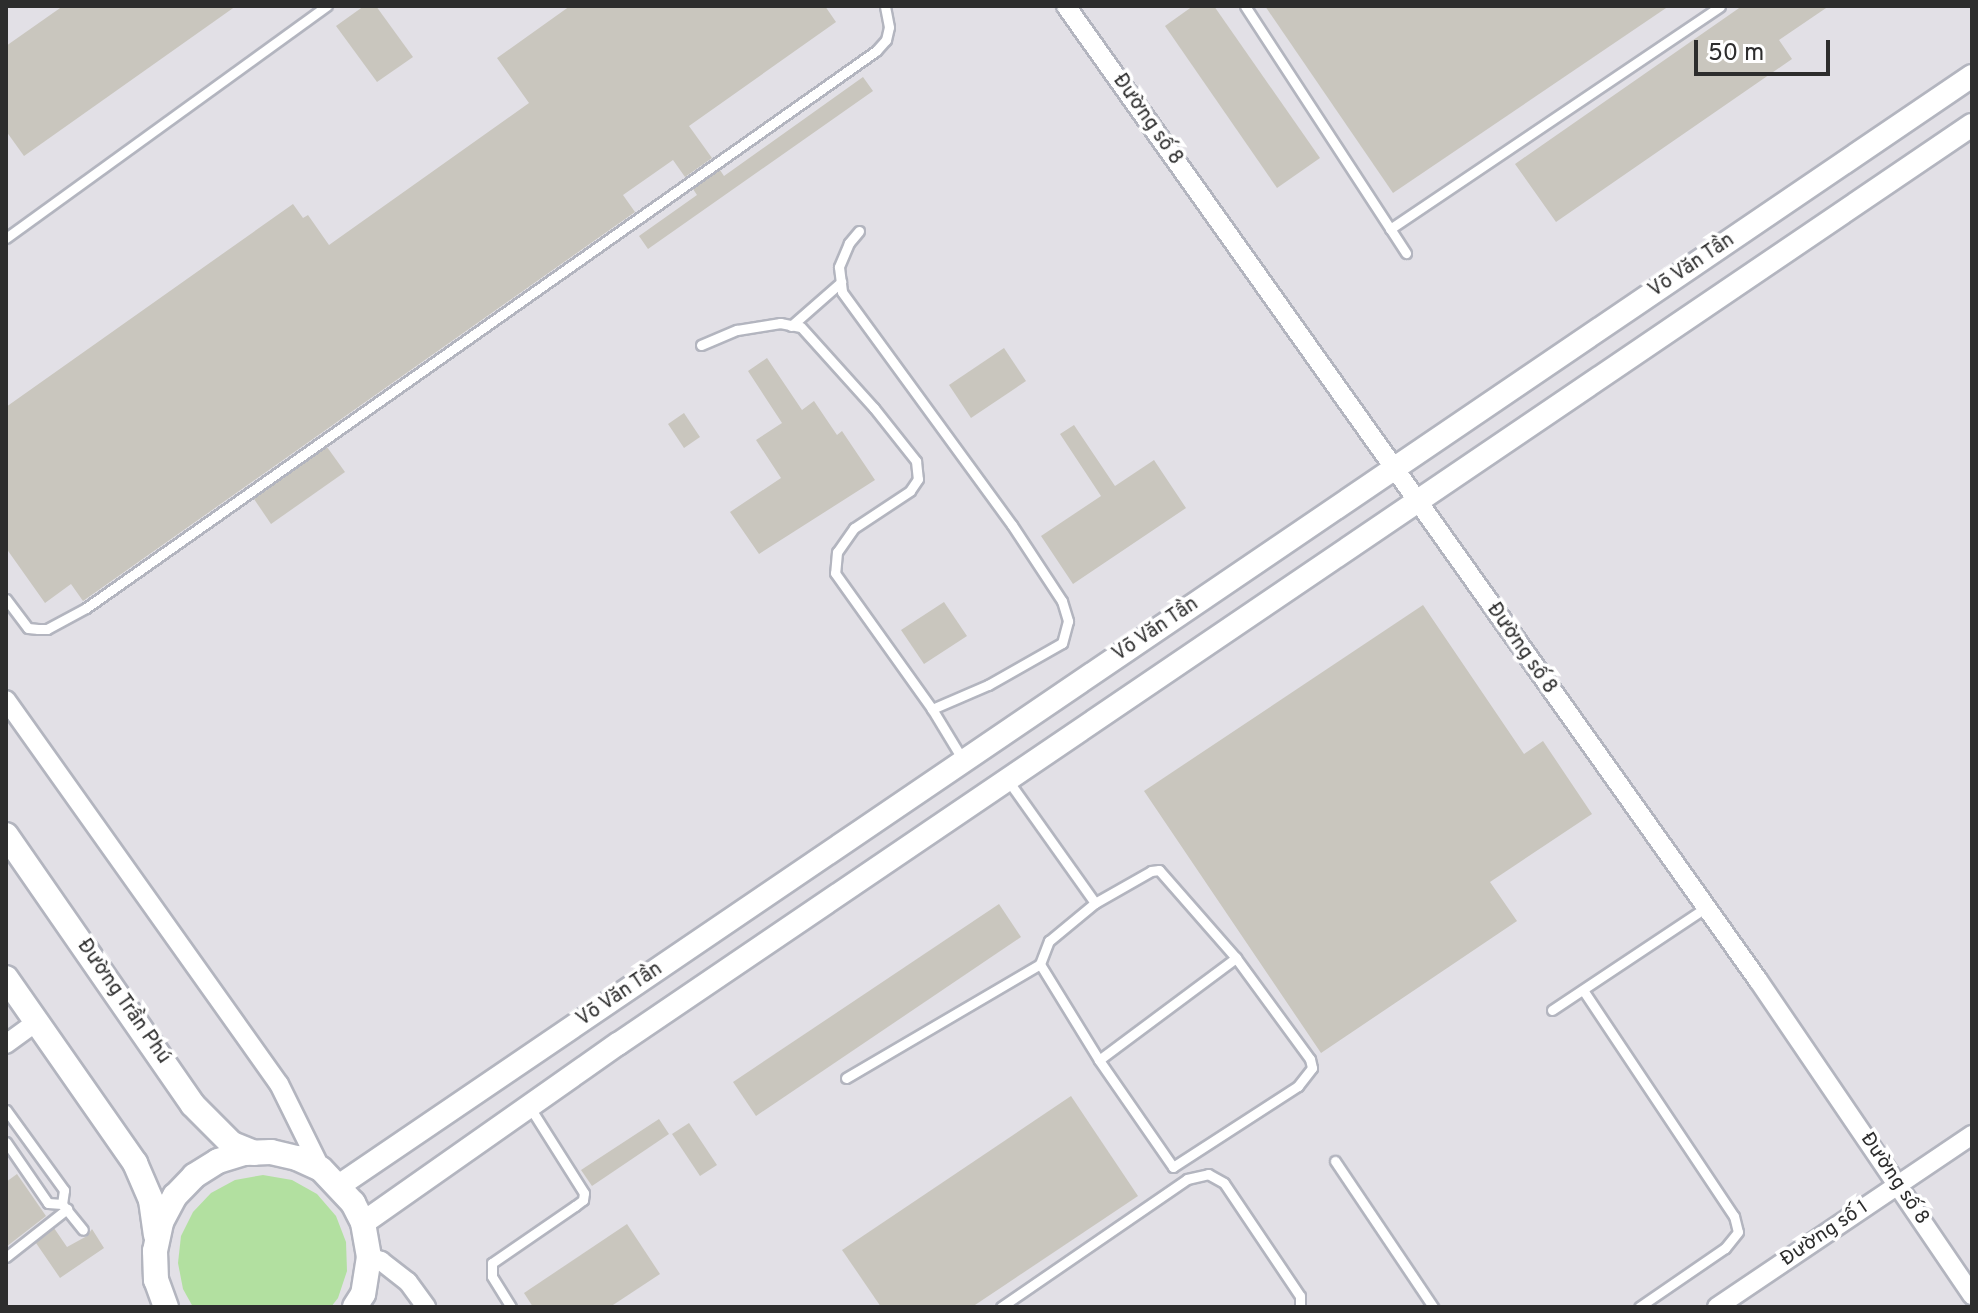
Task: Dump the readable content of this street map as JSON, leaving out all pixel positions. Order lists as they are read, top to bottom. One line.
{"streets":{"main road":["Đường Trần Phú"],"street":["Đường số 8","Võ Văn Tần","Đường số 1"]},"crossings":[["Đường số 8","Võ Văn Tần"],["Đường số 8","Đường số 1"]],"scale_bar":"50 m"}
